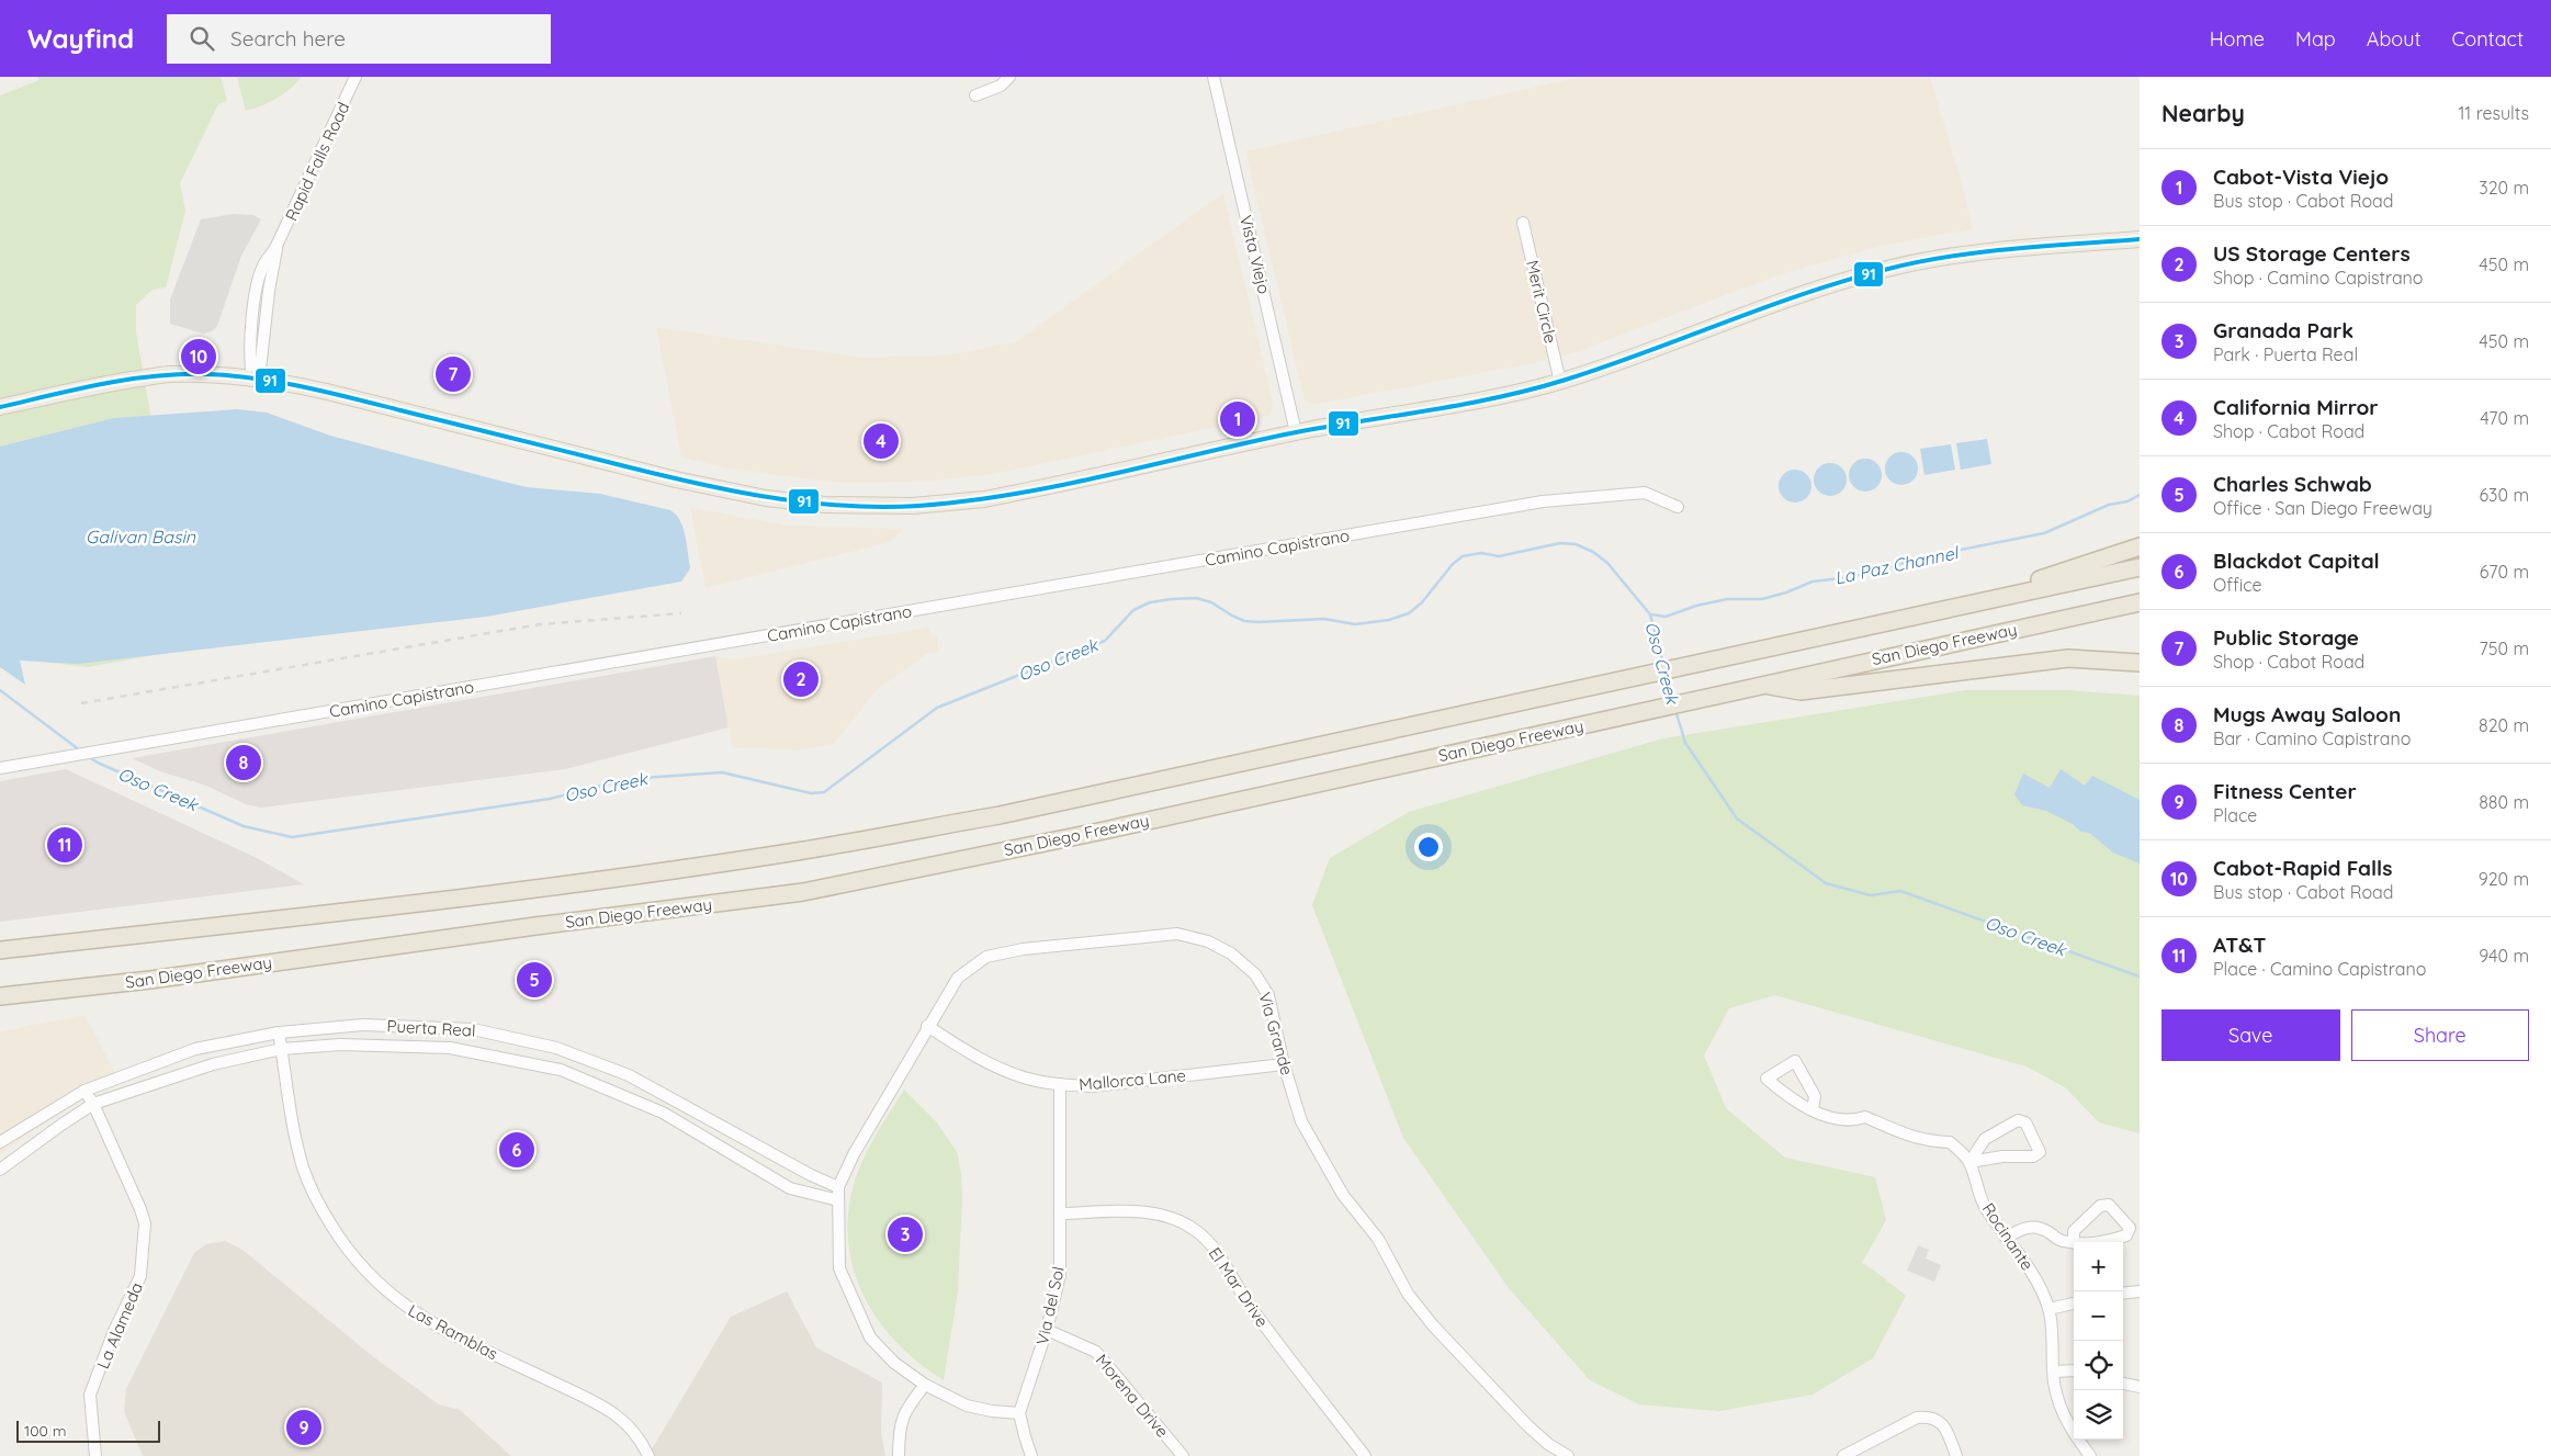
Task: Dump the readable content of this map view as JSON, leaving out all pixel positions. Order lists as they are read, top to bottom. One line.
{"streets":{"highway":["San Diego Freeway"],"street":["Rapid Falls Road","Vista Viejo","Merit Circle","Camino Capistrano","Puerta Real","Via Grande","Mallorca Lane","Rocinante","El Mar Drive","Via del Sol","La Alameda","Las Ramblas","Morena Drive"]},"crossings":[["Puerta Real","Via Grande"],["Puerta Real","La Alameda"],["Puerta Real","Las Ramblas"],["Via Grande","Mallorca Lane"],["Mallorca Lane","Via del Sol"],["El Mar Drive","Via del Sol"],["Via del Sol","Morena Drive"]],"water":["Galivan Basin","La Paz Channel","Oso Creek"],"lines":["transit line 91"],"scale_bar":"100 m","page":{"header":"Wayfind","search":"Search here","nav":["Home","Map","About","Contact"],"heading":["Nearby","11 results"],"list":[{"mark":"1","name":"Cabot-Vista Viejo","note":"Bus stop · Cabot Road","value":"320 m"},{"mark":"2","name":"US Storage Centers","note":"Shop · Camino Capistrano","value":"450 m"},{"mark":"3","name":"Granada Park","note":"Park · Puerta Real","value":"450 m"},{"mark":"4","name":"California Mirror","note":"Shop · Cabot Road","value":"470 m"},{"mark":"5","name":"Charles Schwab","note":"Office · San Diego Freeway","value":"630 m"},{"mark":"6","name":"Blackdot Capital","note":"Office","value":"670 m"},{"mark":"7","name":"Public Storage","note":"Shop · Cabot Road","value":"750 m"},{"mark":"8","name":"Mugs Away Saloon","note":"Bar · Camino Capistrano","value":"820 m"},{"mark":"9","name":"Fitness Center","note":"Place","value":"880 m"},{"mark":"10","name":"Cabot-Rapid Falls","note":"Bus stop · Cabot Road","value":"920 m"},{"mark":"11","name":"AT&T","note":"Place · Camino Capistrano","value":"940 m"}],"pins":["10","7","1","4","2","8","11","5","6","3","9"],"buttons":["Save","Share"],"map_buttons":["+","−"],"scale":"100 m"}}
